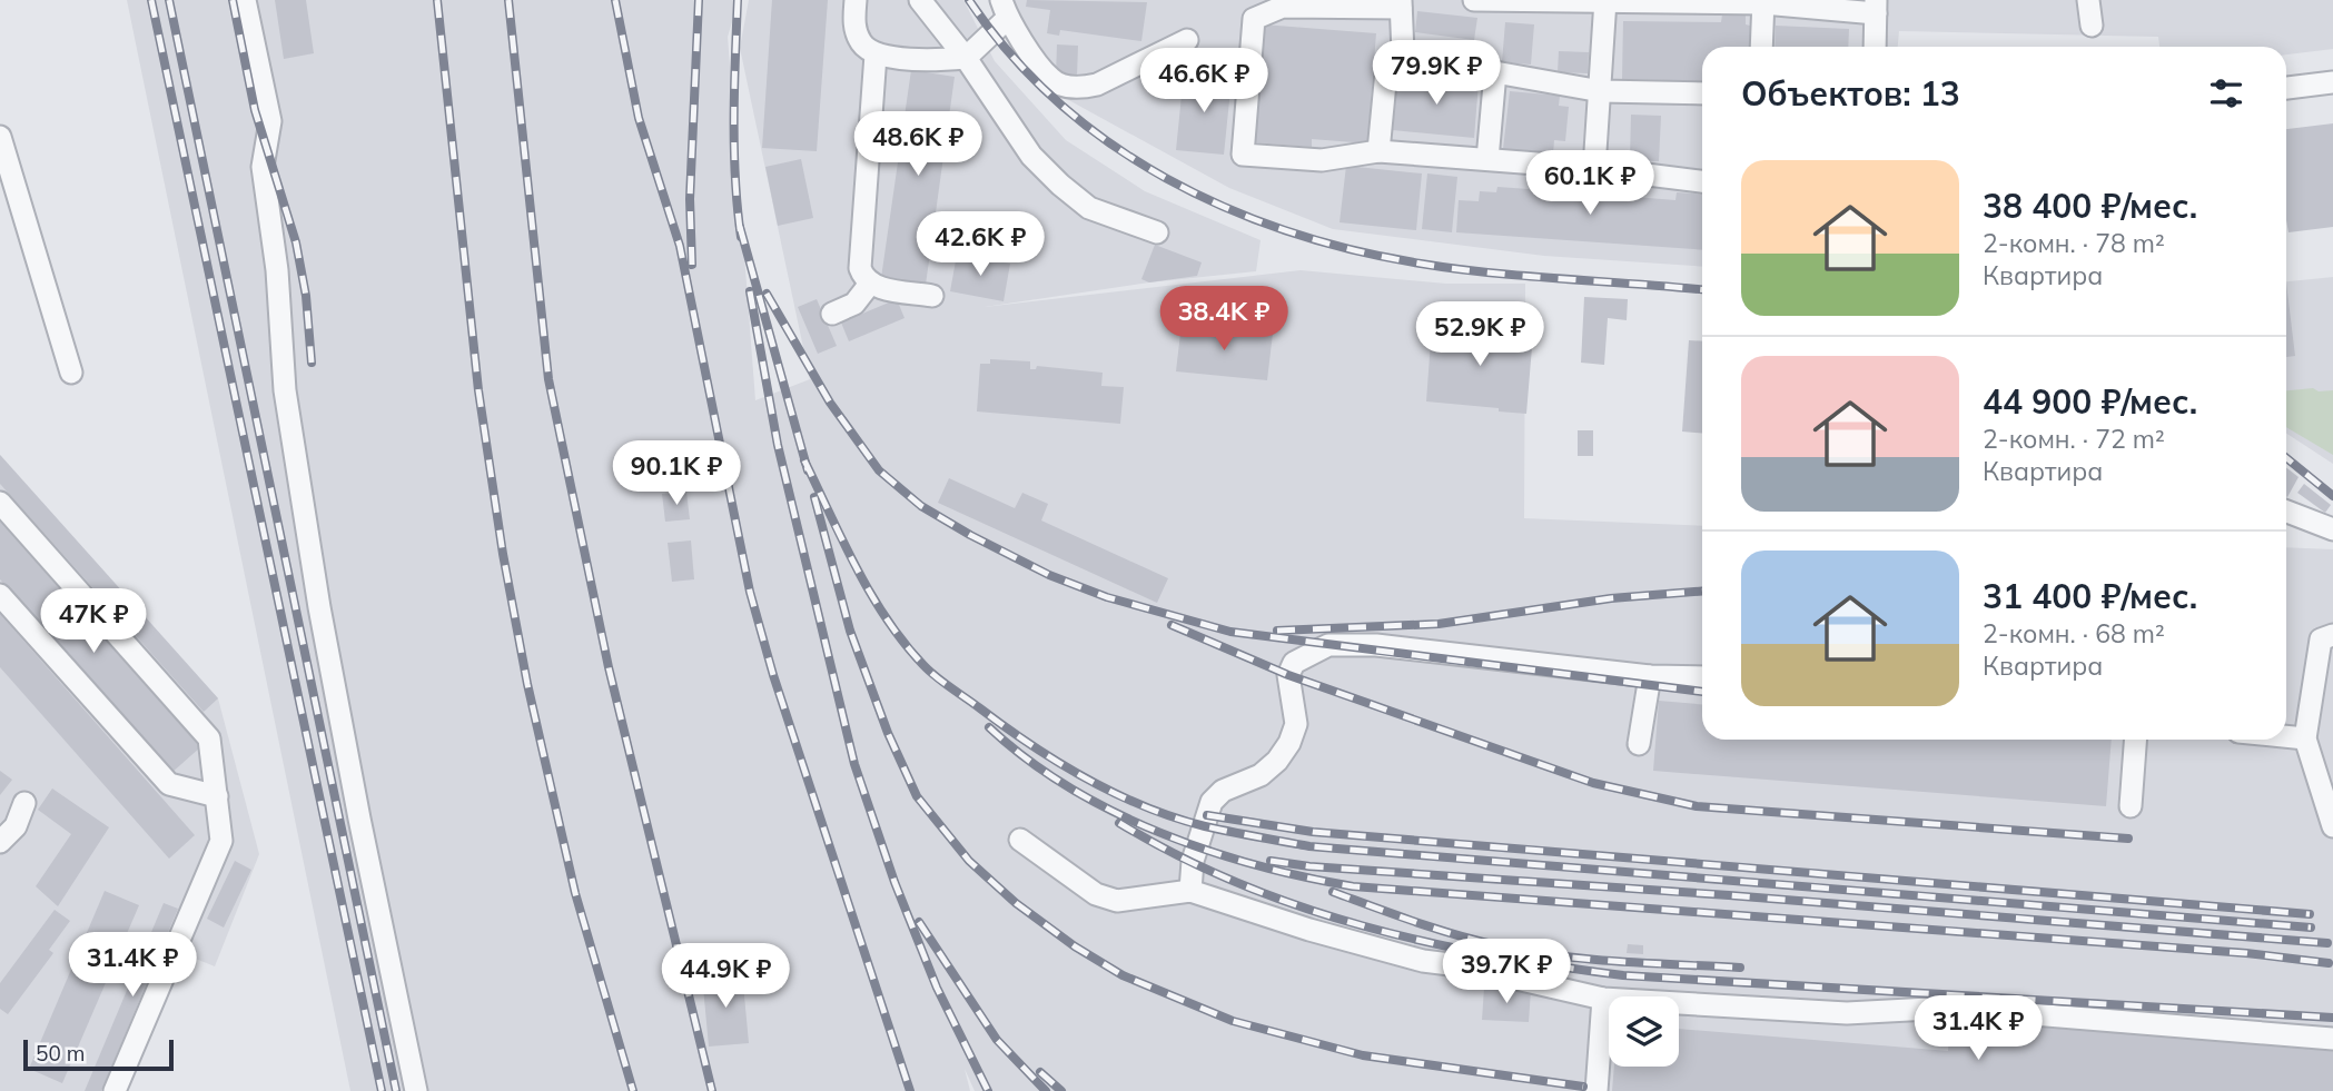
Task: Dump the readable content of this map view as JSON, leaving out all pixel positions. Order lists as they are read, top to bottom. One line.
{"scale_bar":"50 m","page":{"price":["79.9K ₽","46.6K ₽","48.6K ₽","60.1K ₽","42.6K ₽","38.4K ₽","52.9K ₽","90.1K ₽","47K ₽","31.4K ₽","39.7K ₽","44.9K ₽","31.4K ₽"],"heading":"Объектов: 13","list":[{"name":"38 400 ₽/мес.","note":"2-комн. · 78 m² · Квартира"},{"name":"44 900 ₽/мес.","note":"2-комн. · 72 m² · Квартира"},{"name":"31 400 ₽/мес.","note":"2-комн. · 68 m² · Квартира"}],"scale":"50 m"}}
